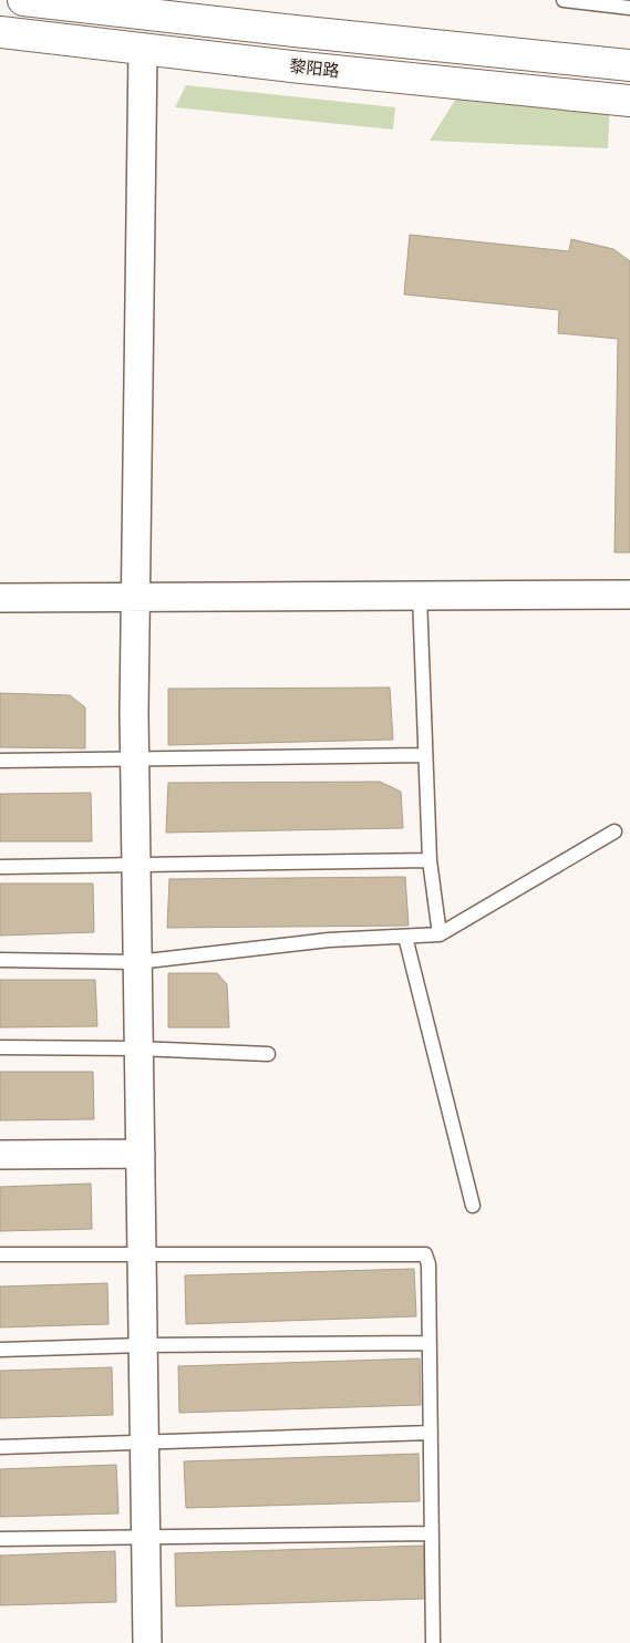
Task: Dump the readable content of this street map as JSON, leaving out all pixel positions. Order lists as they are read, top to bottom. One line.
{"streets":{"main road":["黎阳路"]}}
